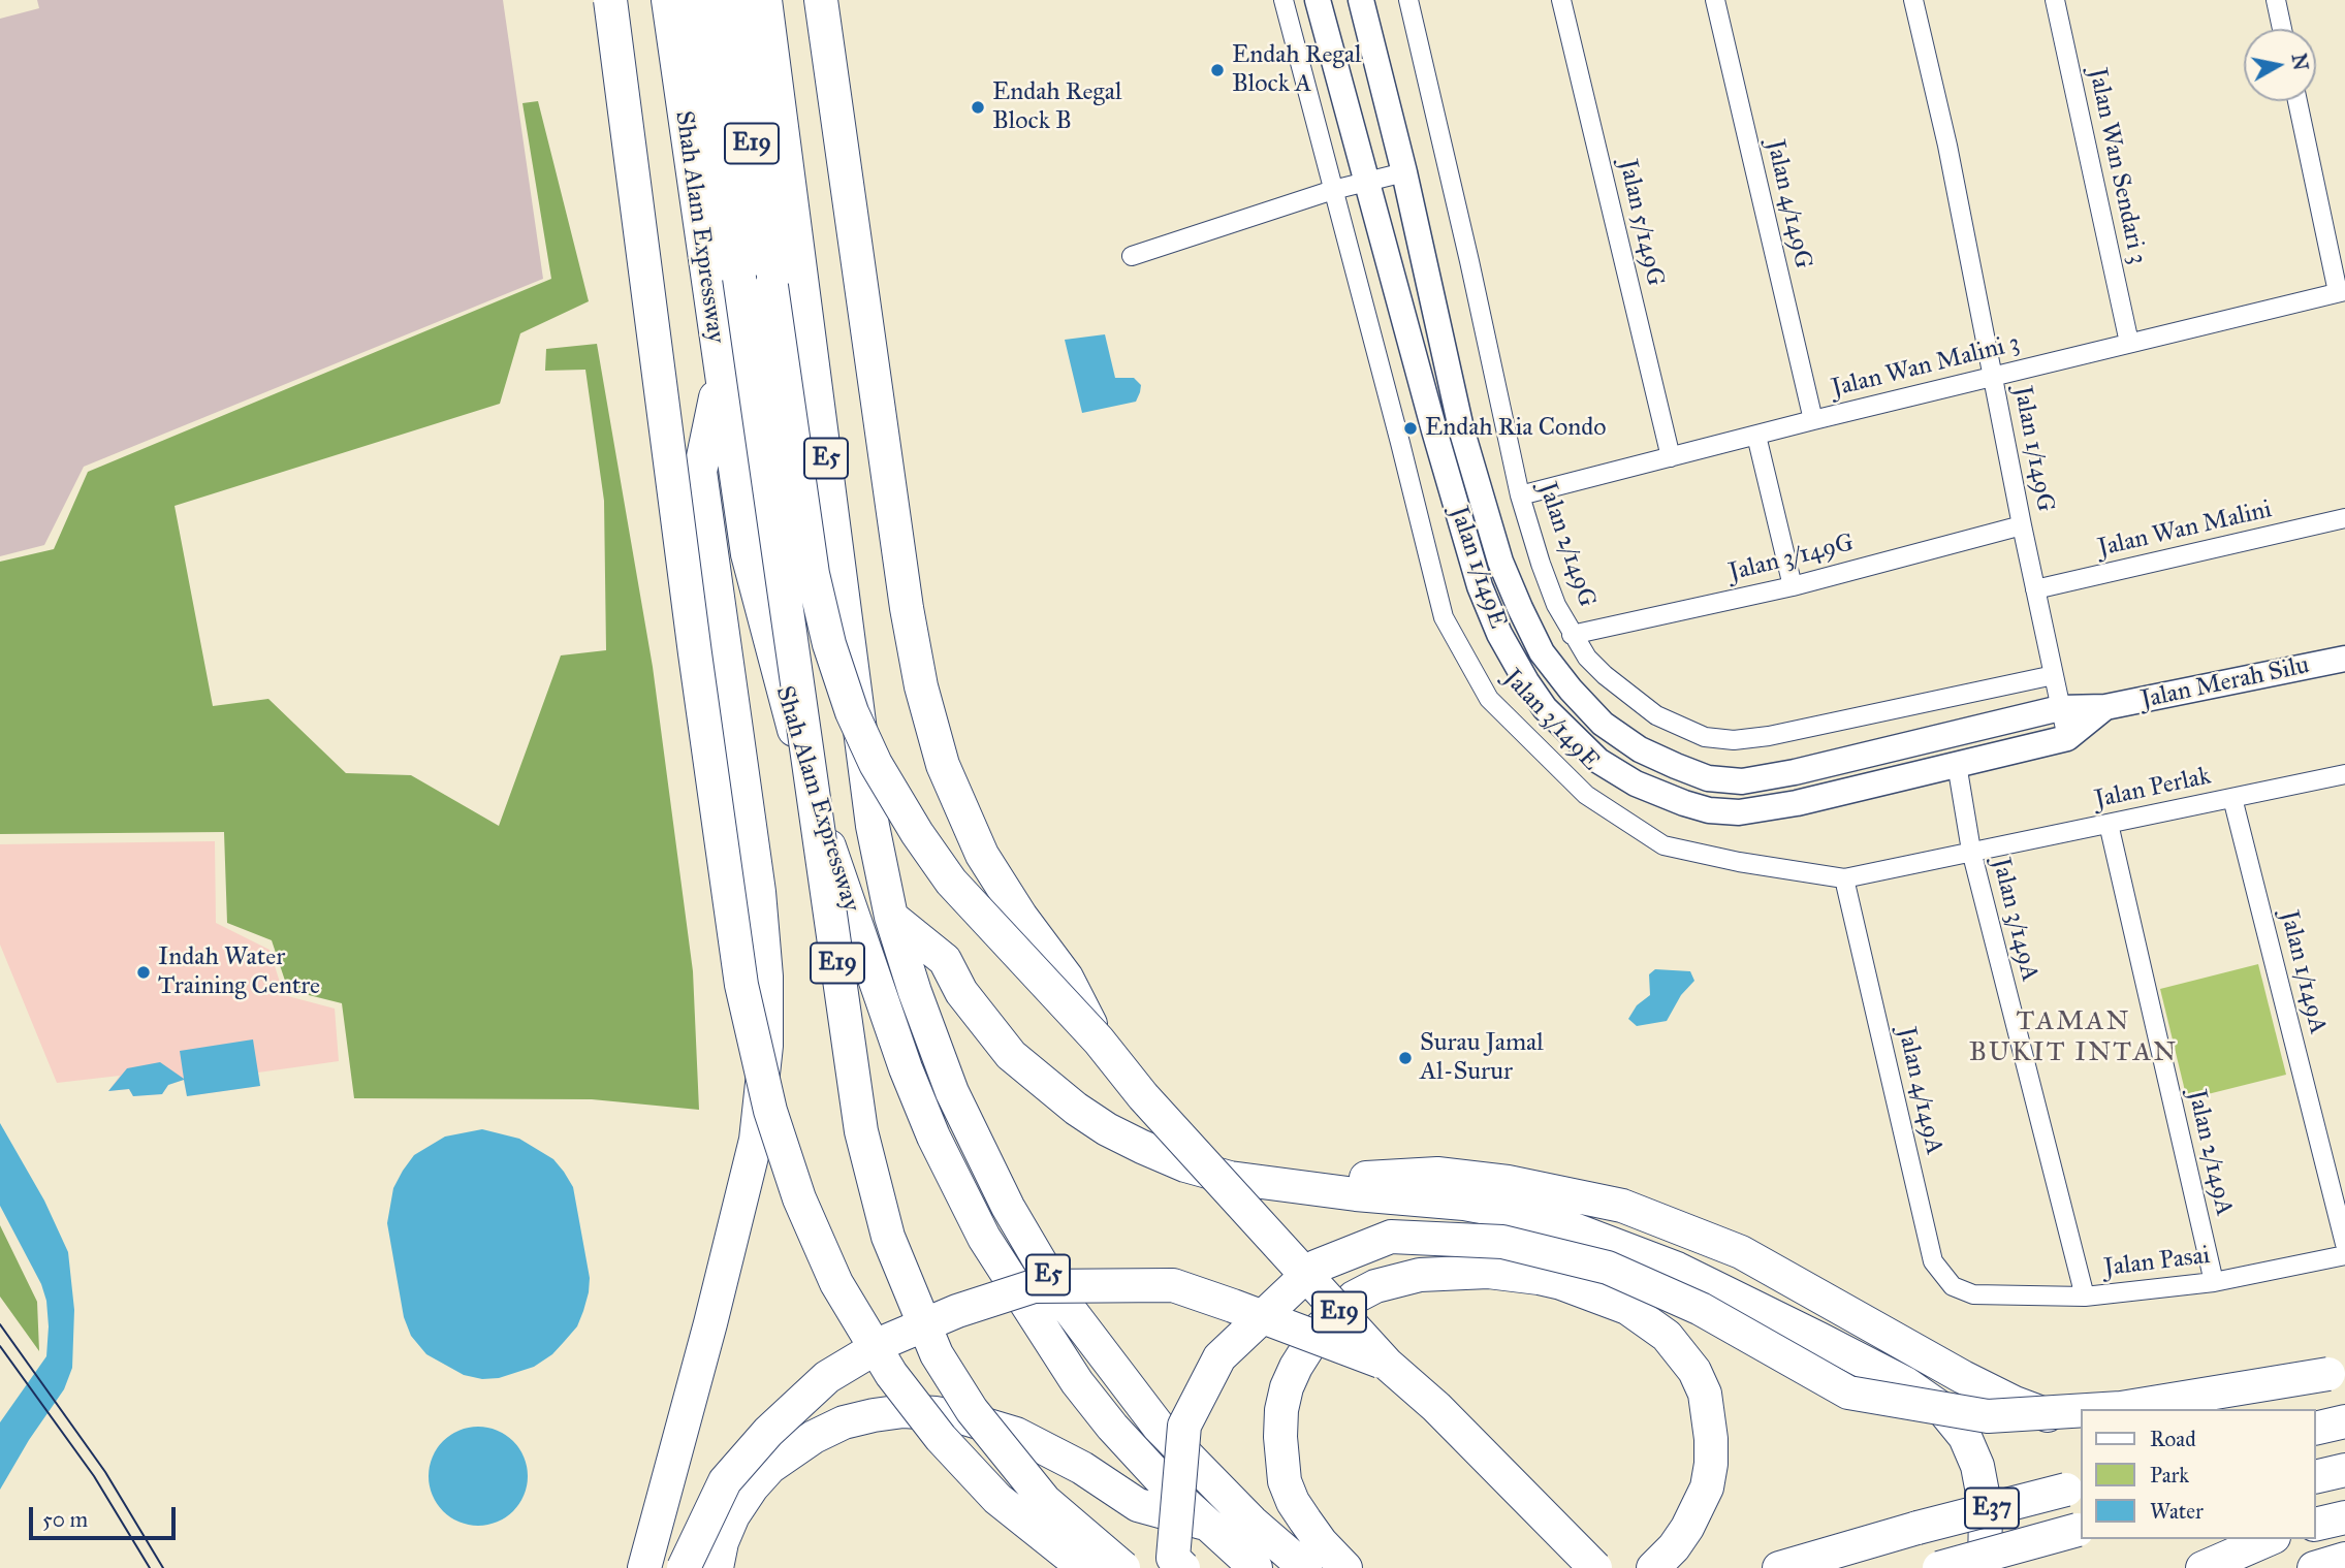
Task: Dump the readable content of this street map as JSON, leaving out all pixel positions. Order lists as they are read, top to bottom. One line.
{"streets":{"highway":["E19","Shah Alam Expressway","E5","E37"],"street":["Jalan Wan Sendari 3","Jalan 4/149G","Jalan 5/149G","Jalan Wan Malini 3","Jalan 1/149G","Jalan Wan Malini","Jalan 2/149G","Jalan 3/149G","Jalan 1/149E","Jalan Merah Silu","Jalan 3/149E","Jalan Perlak","Jalan 3/149A","Jalan 1/149A","Jalan 4/149A","Jalan 2/149A","Jalan Pasai"]},"crossings":[["Jalan Wan Sendari 3","Jalan Wan Malini 3"],["Jalan 4/149G","Jalan Wan Malini 3"],["Jalan 5/149G","Jalan Wan Malini 3"],["Jalan Wan Malini 3","Jalan 1/149G"],["Jalan Wan Malini 3","Jalan 2/149G"],["Jalan 1/149G","Jalan Wan Malini"],["Jalan 1/149G","Jalan 2/149G"],["Jalan 1/149G","Jalan 3/149G"],["Jalan 1/149G","Jalan 1/149E"],["Jalan 1/149G","Jalan Merah Silu"],["Jalan 2/149G","Jalan 3/149G"],["Jalan 1/149E","Jalan Merah Silu"],["Jalan 1/149E","Jalan 3/149A"],["Jalan 3/149E","Jalan Perlak"],["Jalan 3/149E","Jalan 3/149A"],["Jalan 3/149E","Jalan 4/149A"],["Jalan Perlak","Jalan 3/149A"],["Jalan Perlak","Jalan 1/149A"],["Jalan Perlak","Jalan 2/149A"],["Jalan 3/149A","Jalan Pasai"],["Jalan 4/149A","Jalan Pasai"],["Jalan 2/149A","Jalan Pasai"]],"districts":["TAMAN BUKIT INTAN"],"places":["Endah Regal Block A","Endah Regal Block B","Endah Ria Condo","Indah Water Training Centre","Surau Jamal Al-Surur"],"legend":["Road","Park","Water"],"scale_bar":"50 m","north":"right"}
